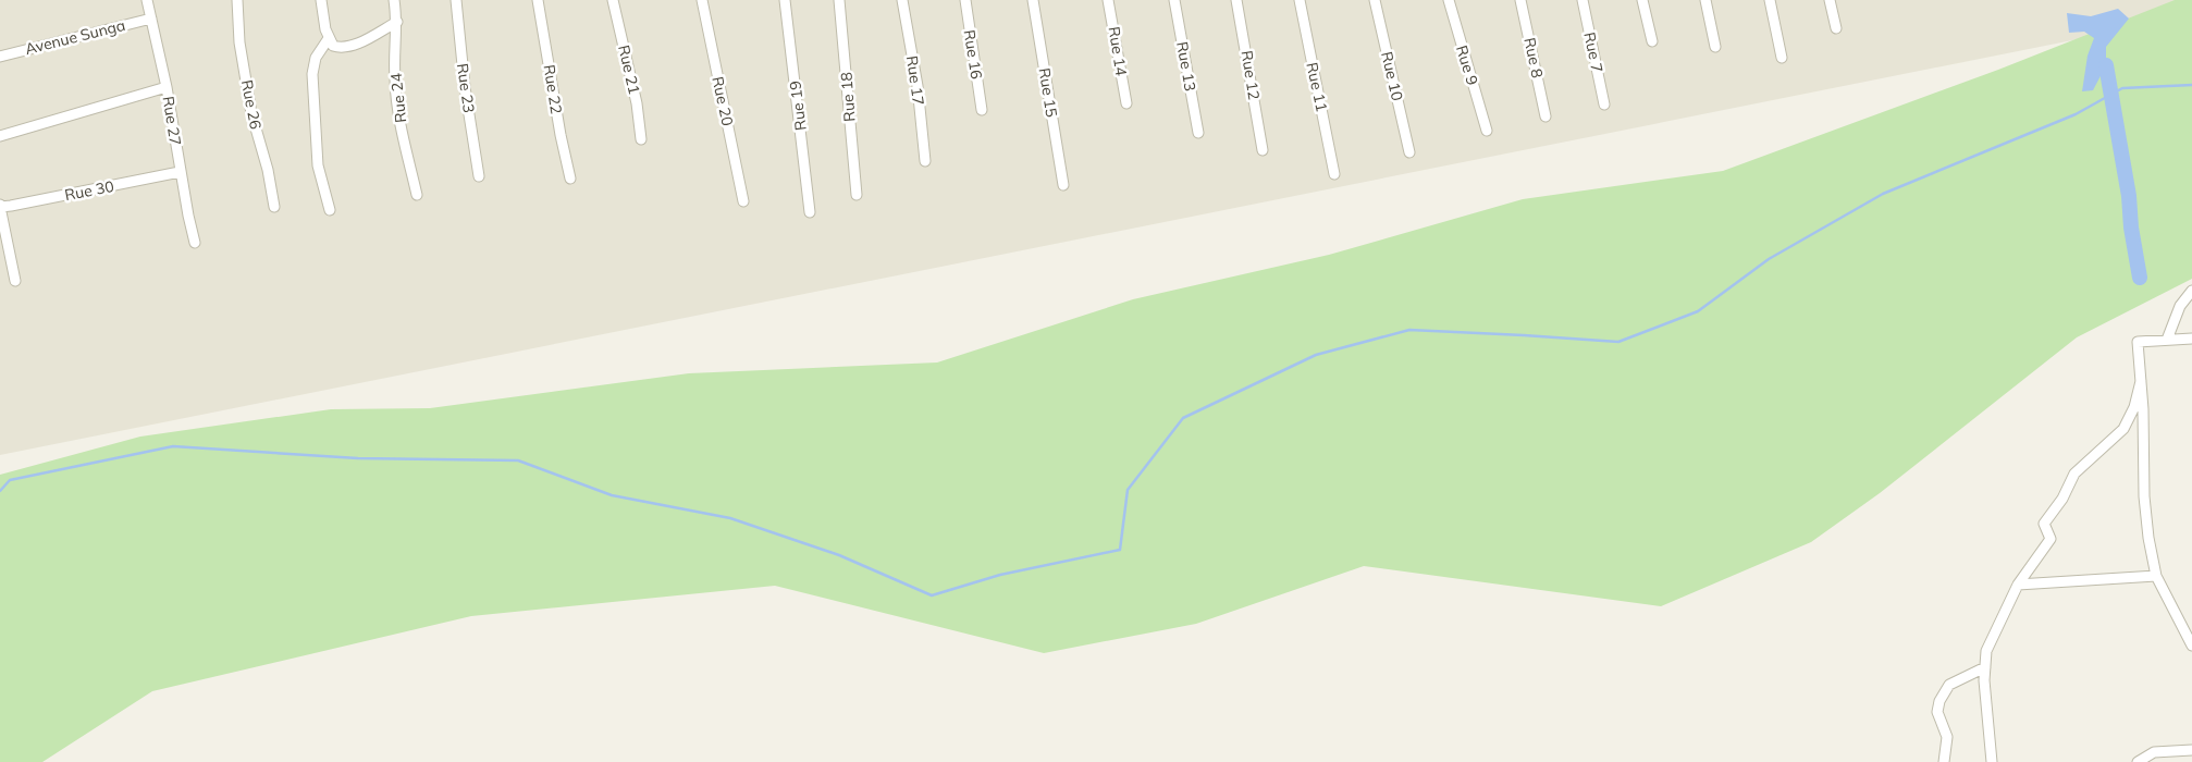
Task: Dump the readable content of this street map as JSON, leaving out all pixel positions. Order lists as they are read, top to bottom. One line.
{"streets":{"street":["Avenue Sunga","Rue 14","Rue 7","Rue 16","Rue 8","Rue 9","Rue 13","Rue 21","Rue 12","Rue 10","Rue 17","Rue 11","Rue 23","Rue 22","Rue 15","Rue 18","Rue 24","Rue 20","Rue 26","Rue 19","Rue 27","Rue 30"]},"crossings":[["Avenue Sunga","Rue 27"],["Rue 27","Rue 30"]]}
